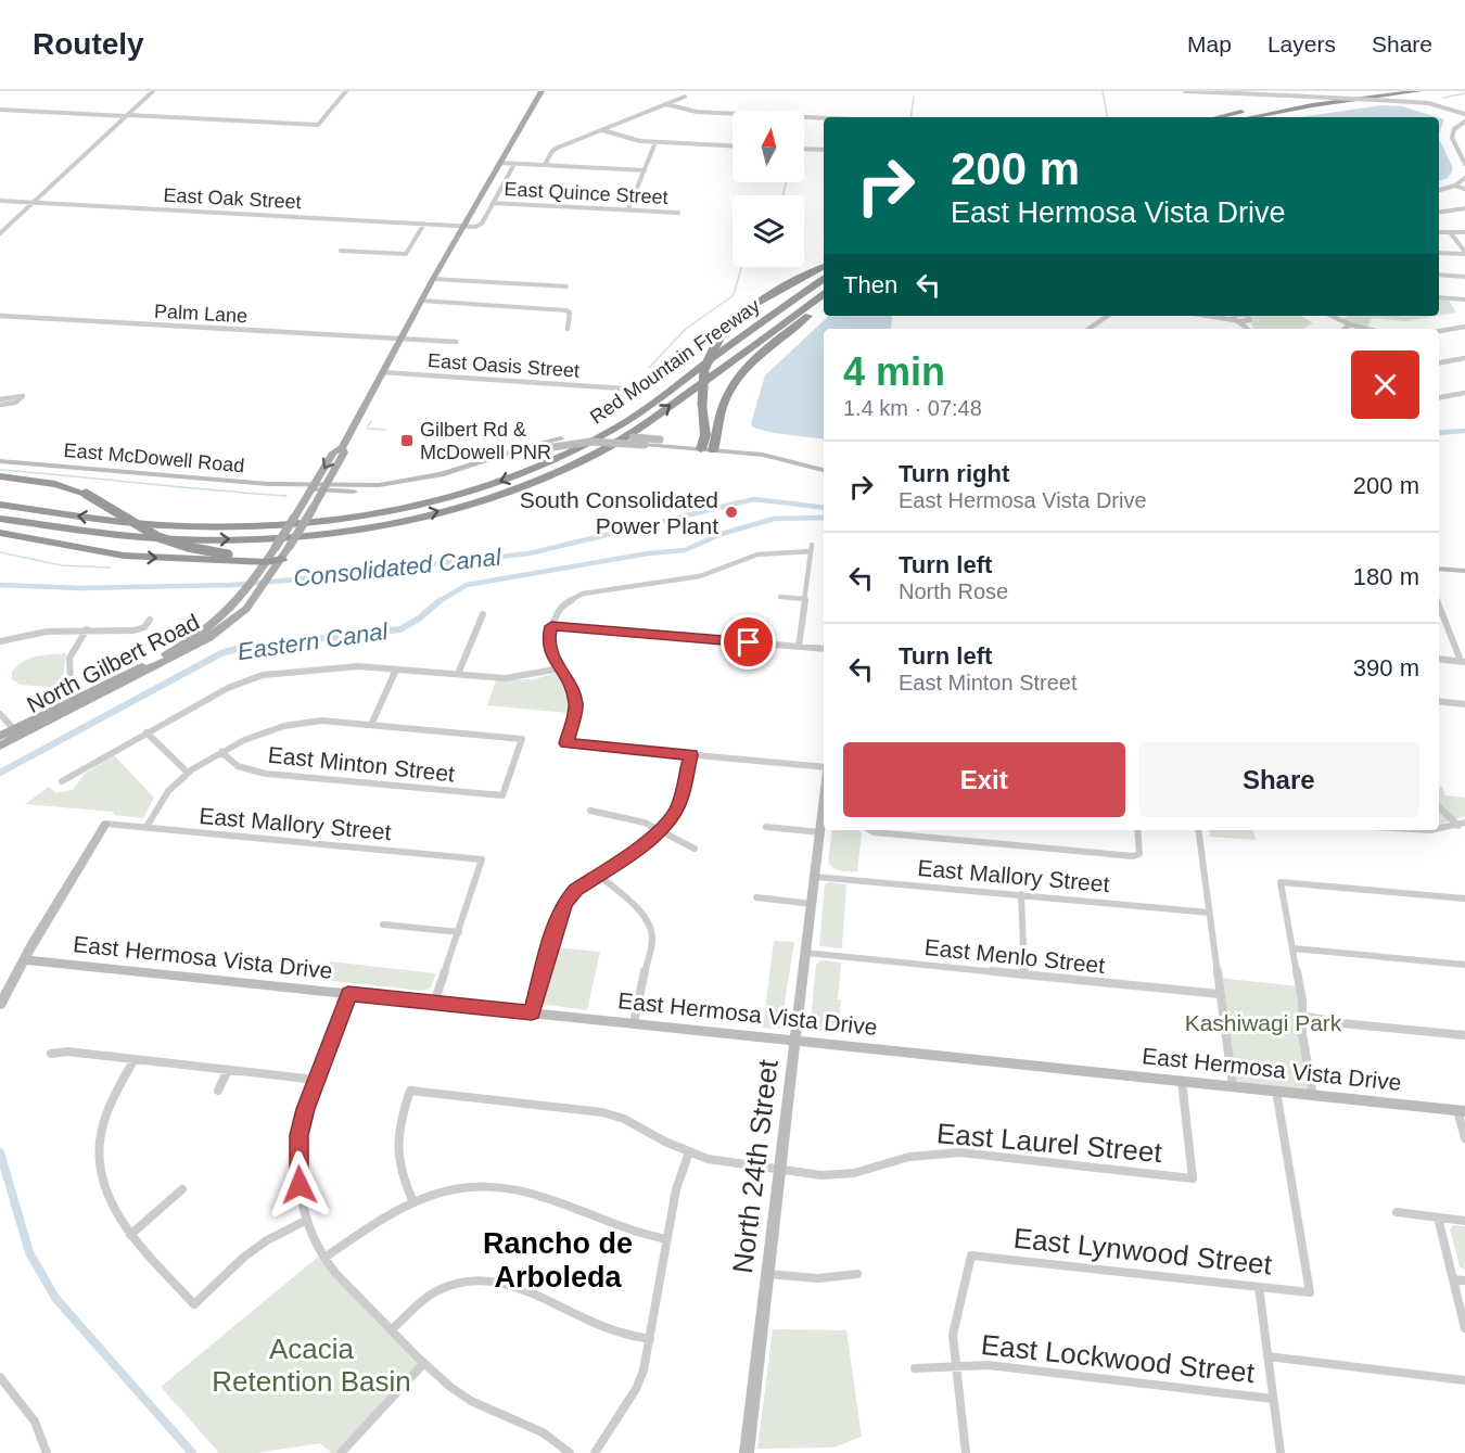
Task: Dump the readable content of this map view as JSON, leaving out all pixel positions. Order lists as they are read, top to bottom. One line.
{"streets":{"highway":["Red Mountain Freeway"],"main road":["North Gilbert Road"],"street":["East Quince Street","East Oak Street","Palm Lane","East Oasis Street","East McDowell Road","East Minton Street","East Mallory Street","East Menlo Street","East Hermosa Vista Drive","East Laurel Street","North 24th Street","East Lynwood Street","East Lockwood Street"]},"crossings":[["East Oak Street","North Gilbert Road"],["Palm Lane","North Gilbert Road"],["East Oasis Street","North Gilbert Road"],["East McDowell Road","North Gilbert Road"],["East Mallory Street","North 24th Street"],["East Menlo Street","North 24th Street"],["East Hermosa Vista Drive","East Laurel Street"],["East Hermosa Vista Drive","North 24th Street"],["East Hermosa Vista Drive","East Lynwood Street"],["East Laurel Street","North 24th Street"],["East Lynwood Street","East Lockwood Street"]],"districts":["Rancho de Arboleda"],"water":["Consolidated Canal","Eastern Canal"],"parks":["Kashiwagi Park","Acacia Retention Basin"],"places":{"transit":["Gilbert Rd & McDowell PNR"],"other":["South Consolidated Power Plant"]},"north":"top","page":{"header":"Routely","nav":["Map","Layers","Share"],"turn":["200 m","East Hermosa Vista Drive"],"then":"Then","heading":["4 min","1.4 km · 07:48"],"list":[{"name":"Turn right","note":"East Hermosa Vista Drive","value":"200 m"},{"name":"Turn left","note":"North Rose","value":"180 m"},{"name":"Turn left","note":"East Minton Street","value":"390 m"}],"buttons":["Exit","Share"]}}
